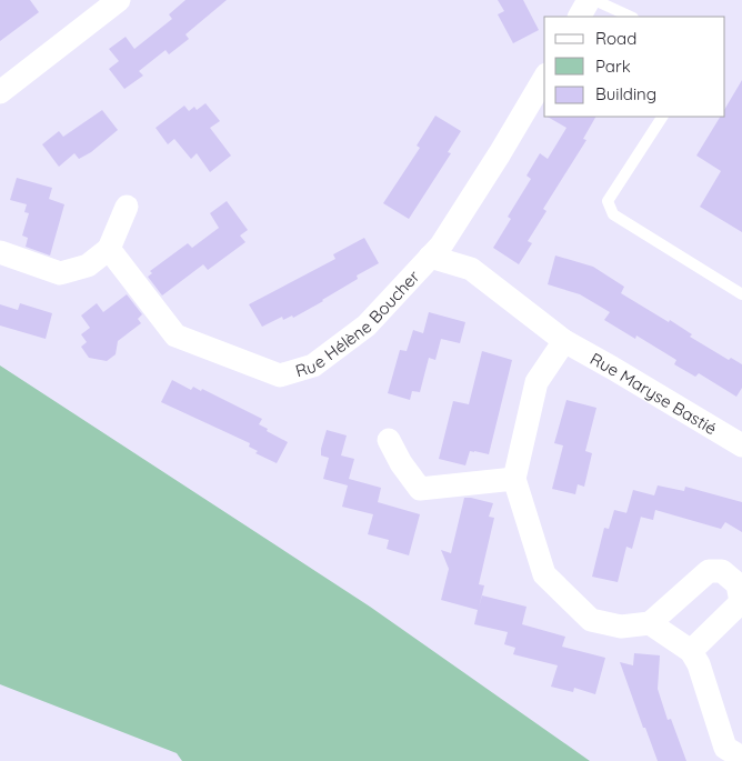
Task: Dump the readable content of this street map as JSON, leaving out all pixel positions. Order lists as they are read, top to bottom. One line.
{"streets":{"street":["Rue Hélène Boucher","Rue Maryse Bastié"]},"crossings":[["Rue Hélène Boucher","Rue Maryse Bastié"]],"legend":["Road","Park","Building"]}
